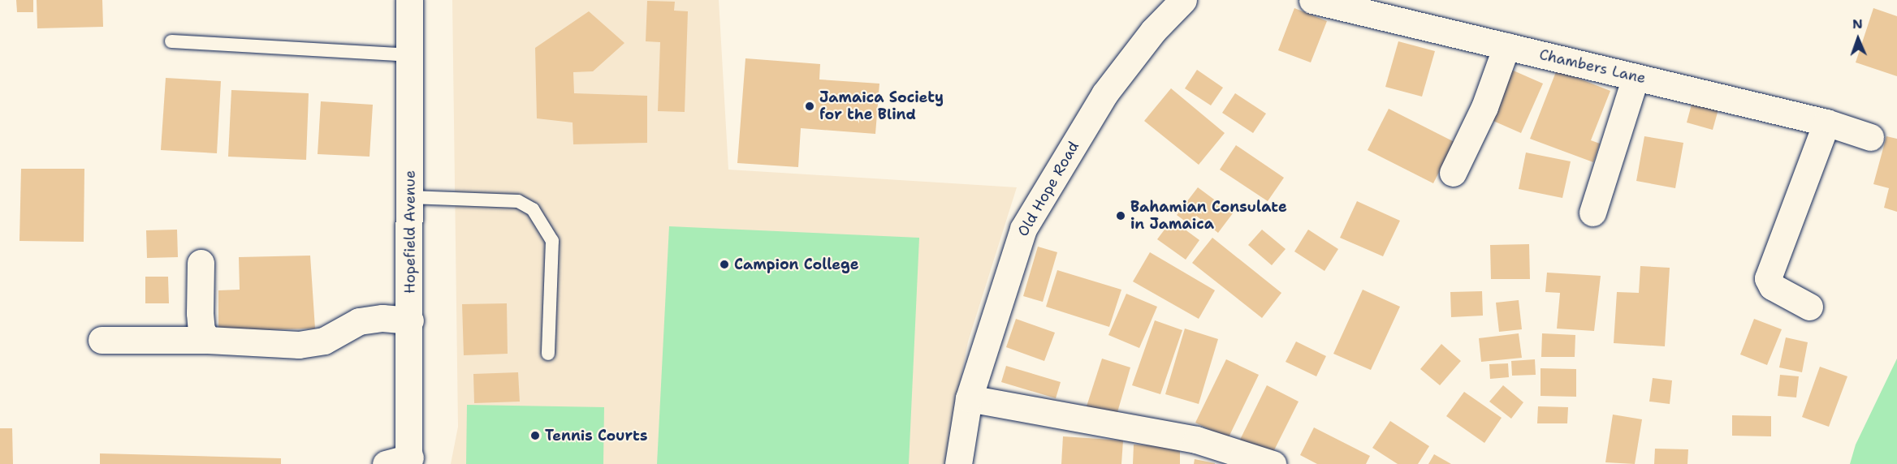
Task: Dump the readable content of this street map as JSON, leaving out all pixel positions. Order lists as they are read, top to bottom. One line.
{"streets":{"street":["Chambers Lane","Old Hope Road","Hopefield Avenue"]},"places":["Jamaica Society for the Blind","Bahamian Consulate in Jamaica","Campion College","Tennis Courts"],"north":"top"}
